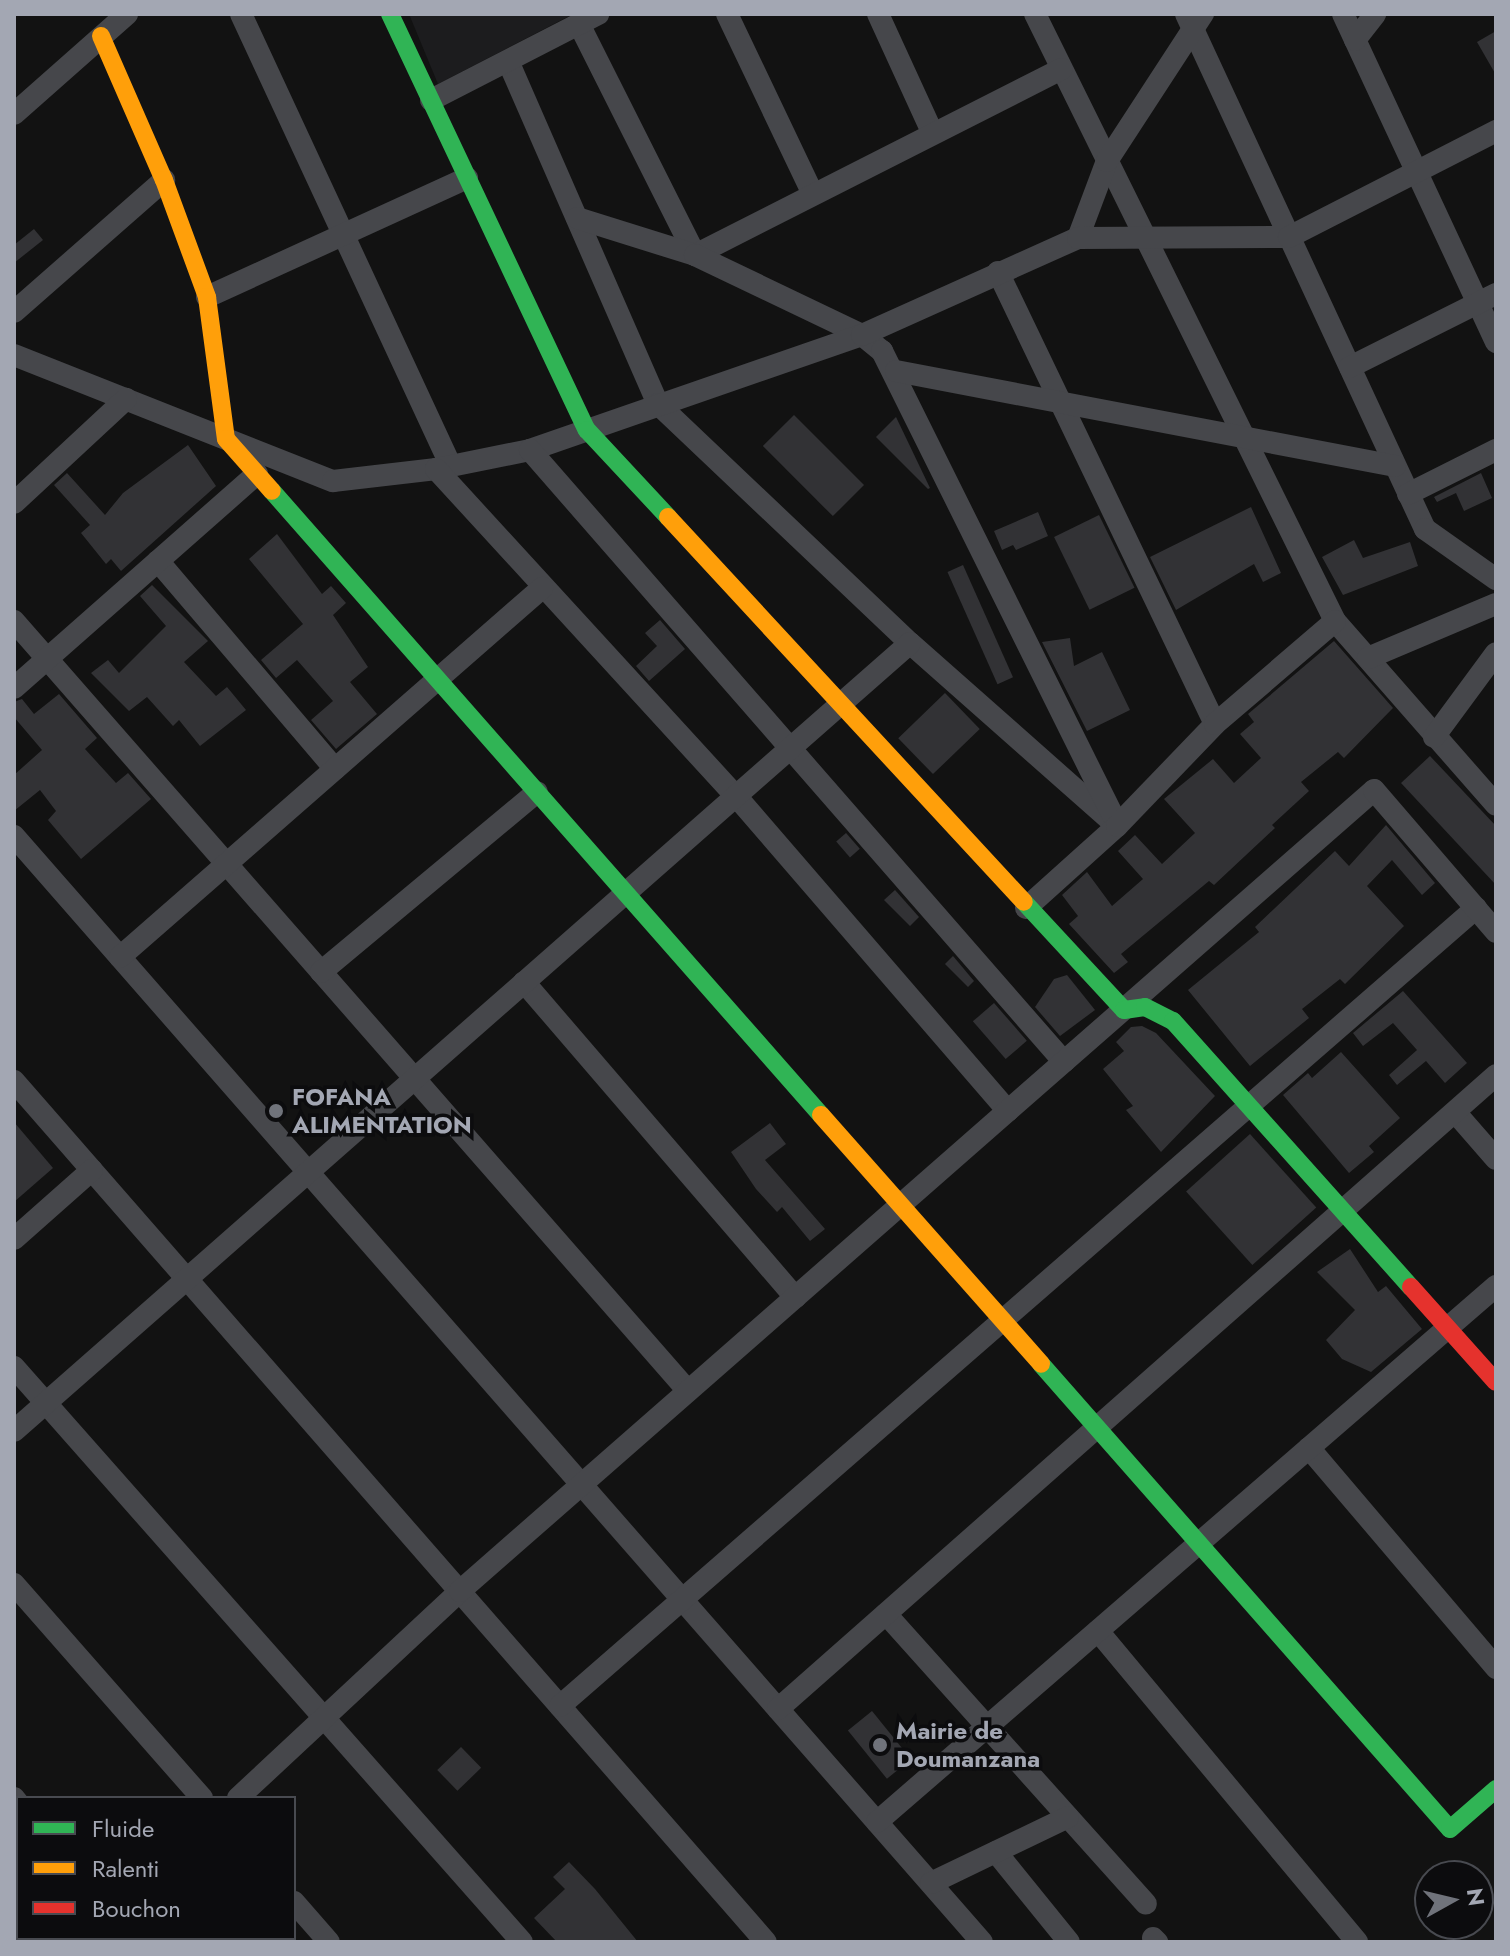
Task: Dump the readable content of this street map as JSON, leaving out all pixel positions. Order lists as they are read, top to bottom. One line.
{"places":["FOFANA ALIMENTATION","Mairie de Doumanzana"],"legend":["Fluide","Ralenti","Bouchon"],"north":"right"}
